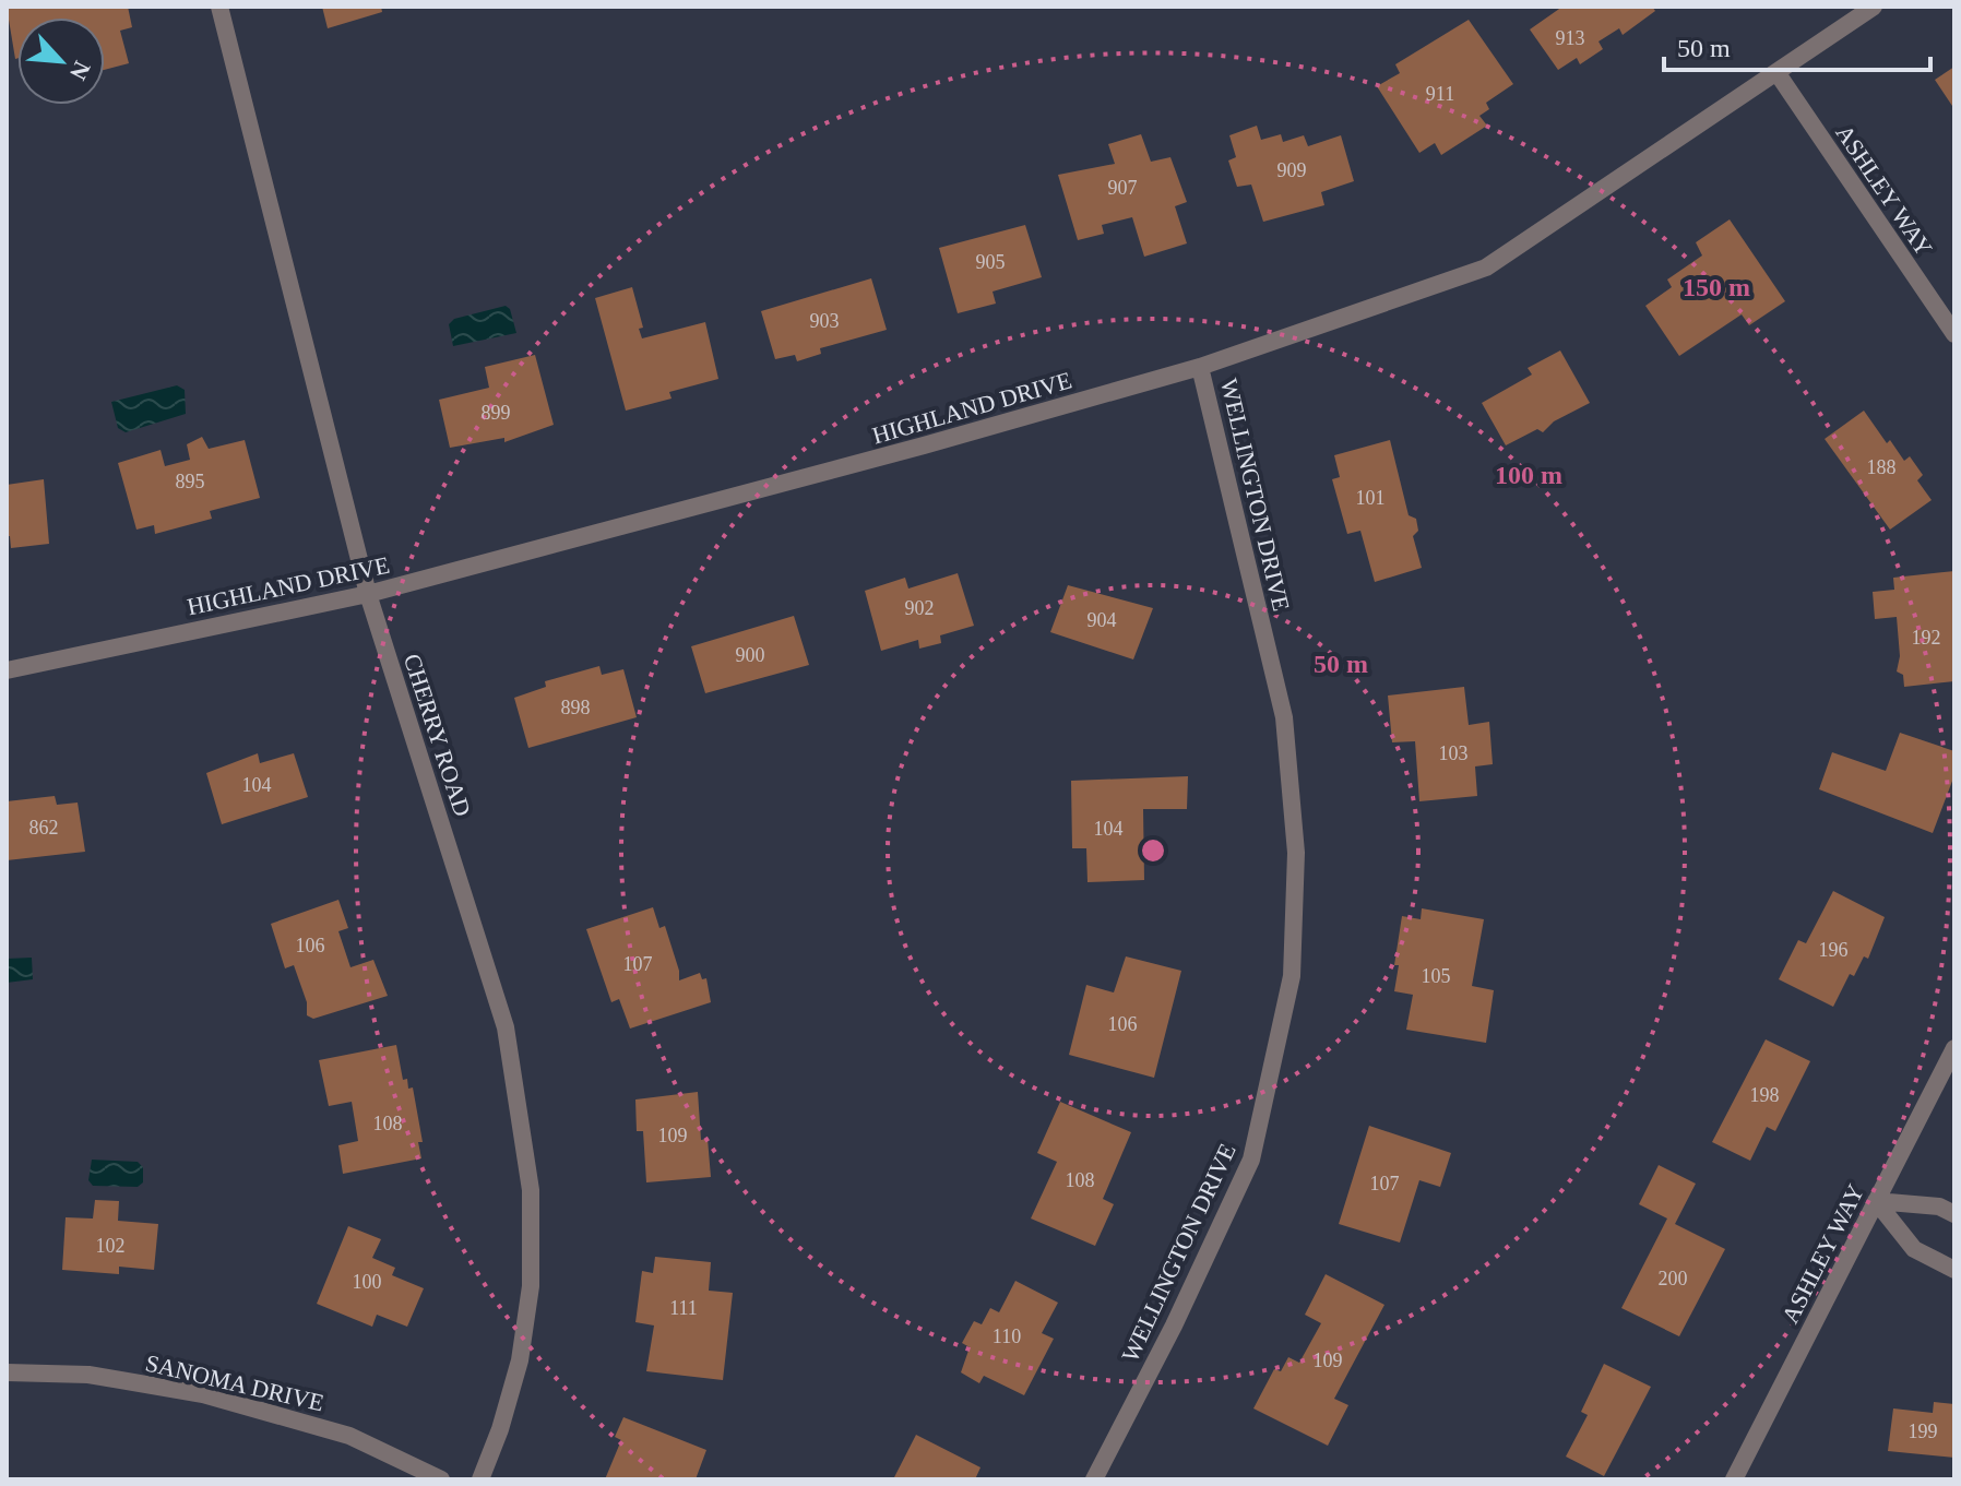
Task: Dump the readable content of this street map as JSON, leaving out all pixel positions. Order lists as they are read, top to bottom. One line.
{"streets":{"street":["ASHLEY WAY","HIGHLAND DRIVE","WELLINGTON DRIVE","CHERRY ROAD","SANOMA DRIVE"]},"crossings":[["ASHLEY WAY","HIGHLAND DRIVE"],["HIGHLAND DRIVE","WELLINGTON DRIVE"],["HIGHLAND DRIVE","CHERRY ROAD"]],"house_numbers":["913","911","909","907","905","903","899","188","895","101","902","904","192","900","898","103","104","862","104","106","196","107","105","106","198","108","109","108","107","102","200","100","111","110","109","199"],"scale_bar":"50 m","north":"bottom right","rings":["150 m","100 m","50 m"]}
